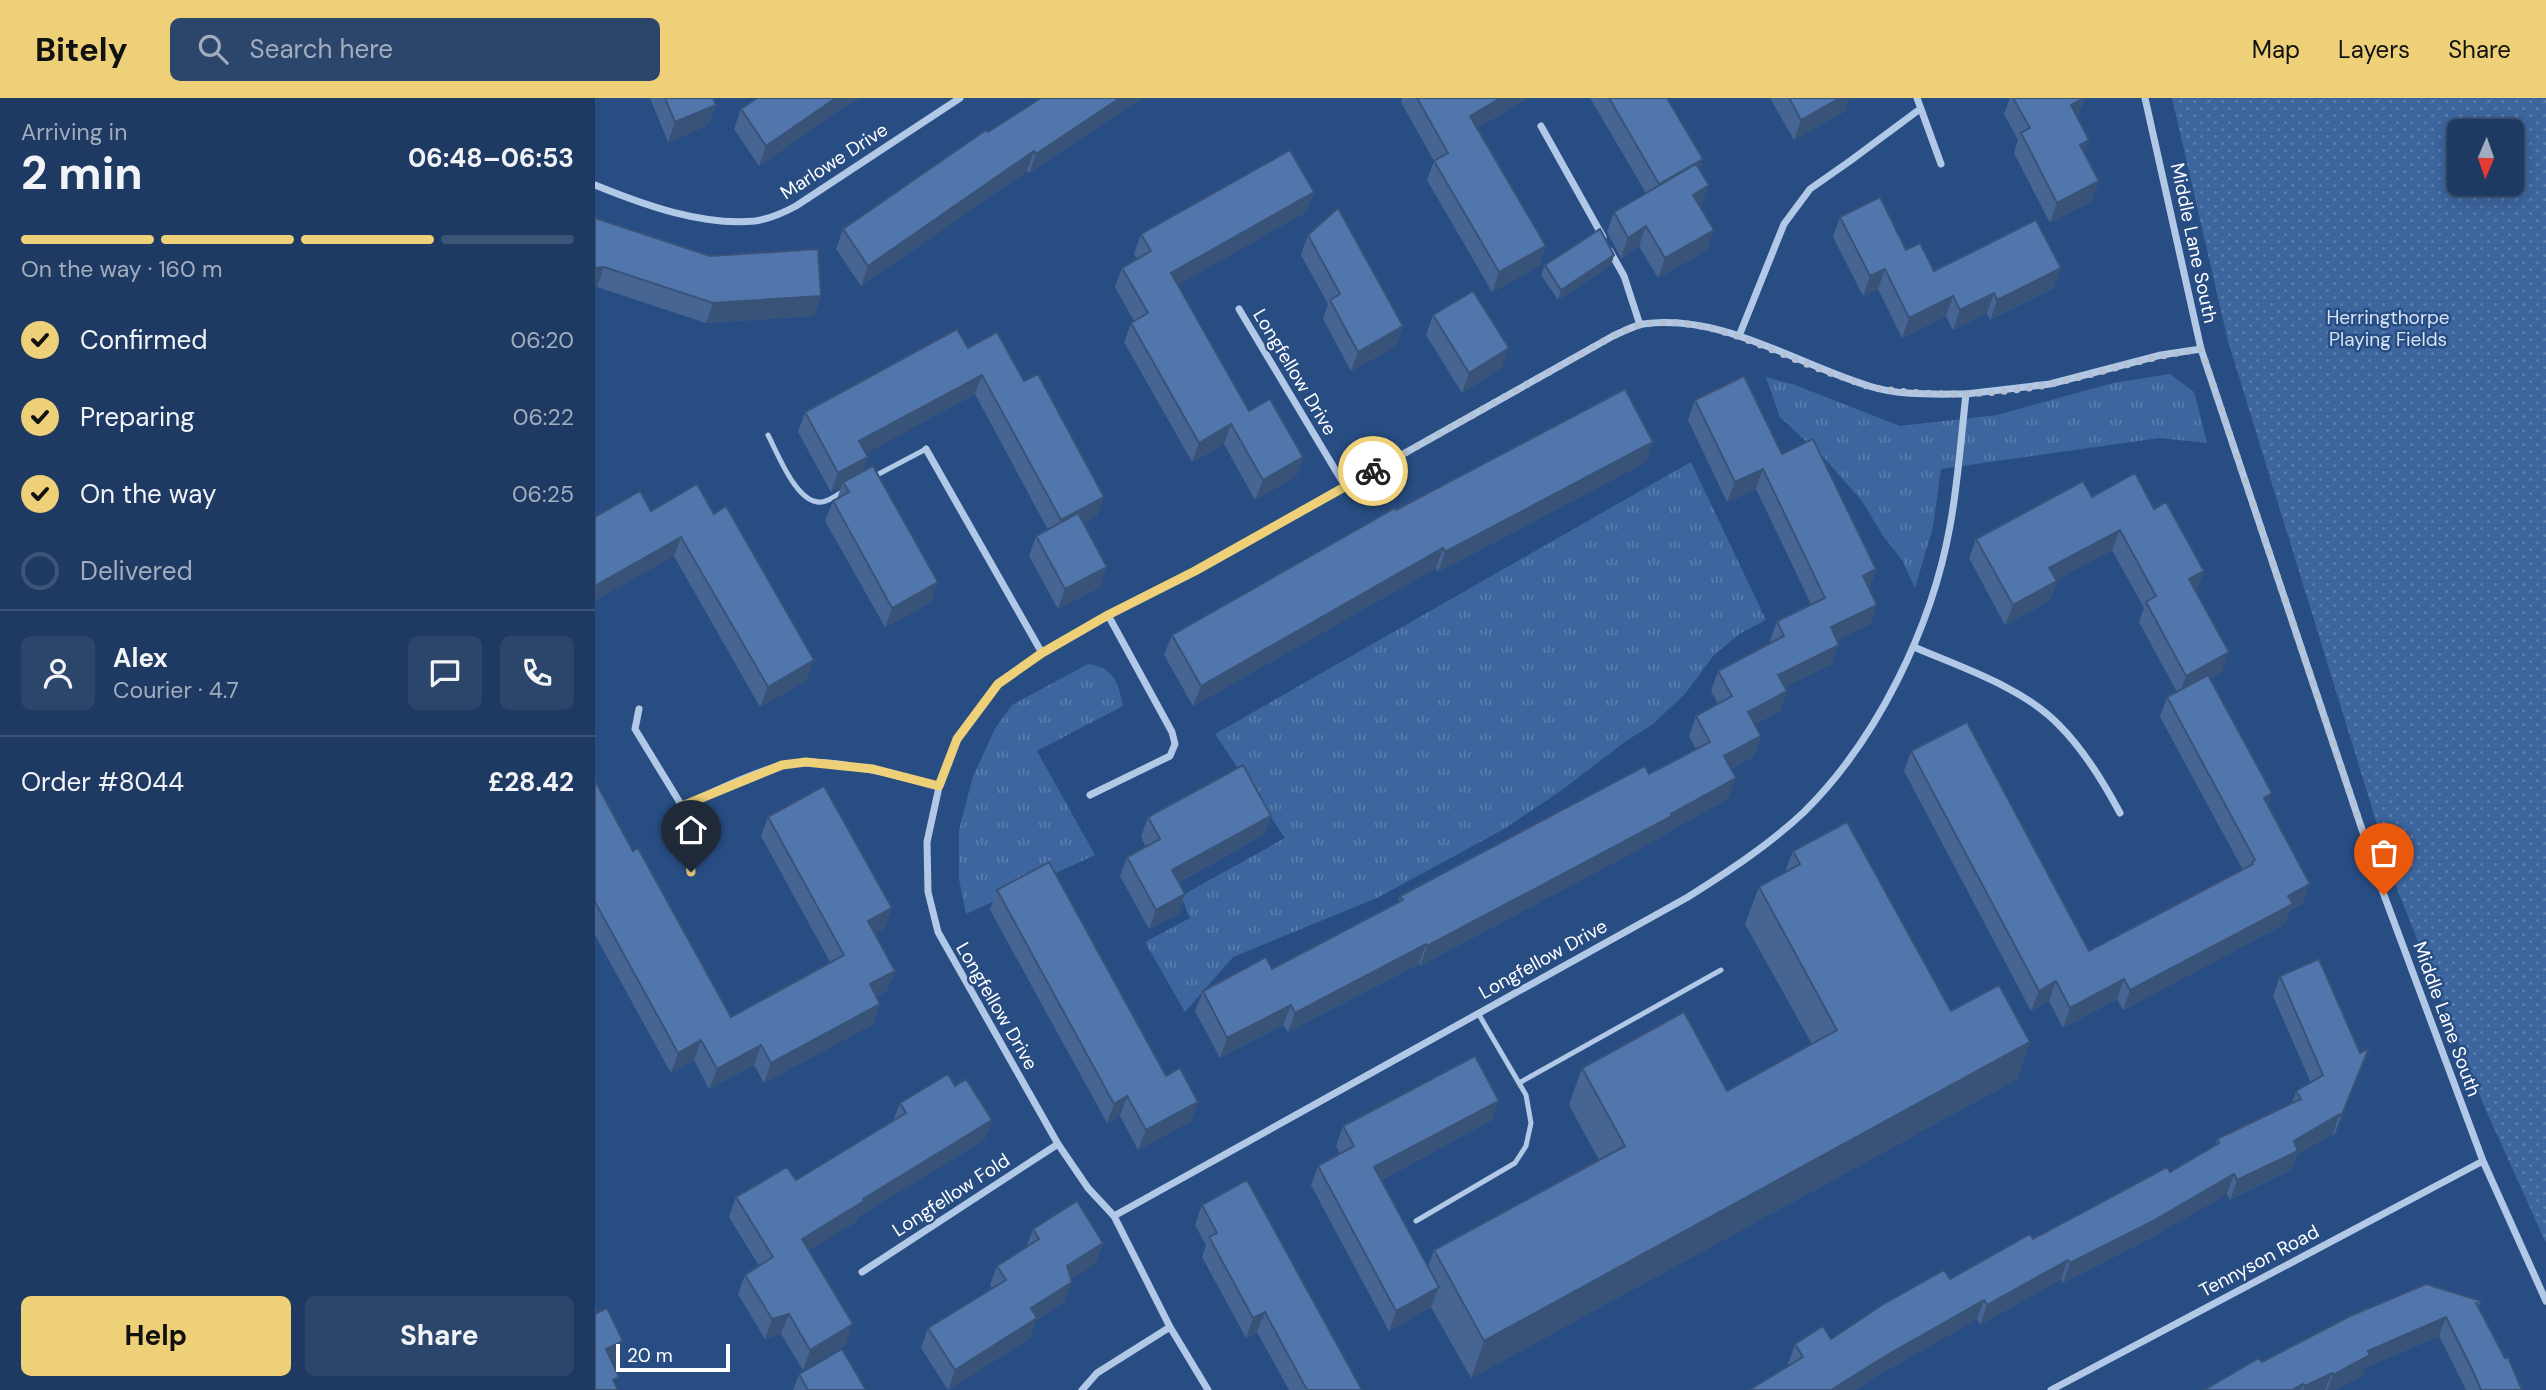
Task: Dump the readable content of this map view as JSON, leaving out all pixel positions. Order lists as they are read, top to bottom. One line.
{"streets":{"street":["Marlowe Drive","Middle Lane South","Longfellow Drive","Longfellow Fold","Tennyson Road"]},"crossings":[["Middle Lane South","Longfellow Drive"],["Middle Lane South","Tennyson Road"],["Longfellow Drive","Longfellow Fold"]],"parks":["Herringthorpe Playing Fields"],"scale_bar":"20 m","north":"bottom","page":{"header":"Bitely","search":"Search here","nav":["Map","Layers","Share"],"heading":["2 min","Arriving in","06:48–06:53"],"panel":["Alex","Courier · 4.7","Order #8044","£28.42"],"bar":"On the way · 160 m","list":[["Confirmed","06:20"],["Preparing","06:22"],["On the way","06:25"],"Delivered"],"buttons":["Help","Share"],"scale":"20 m"}}
